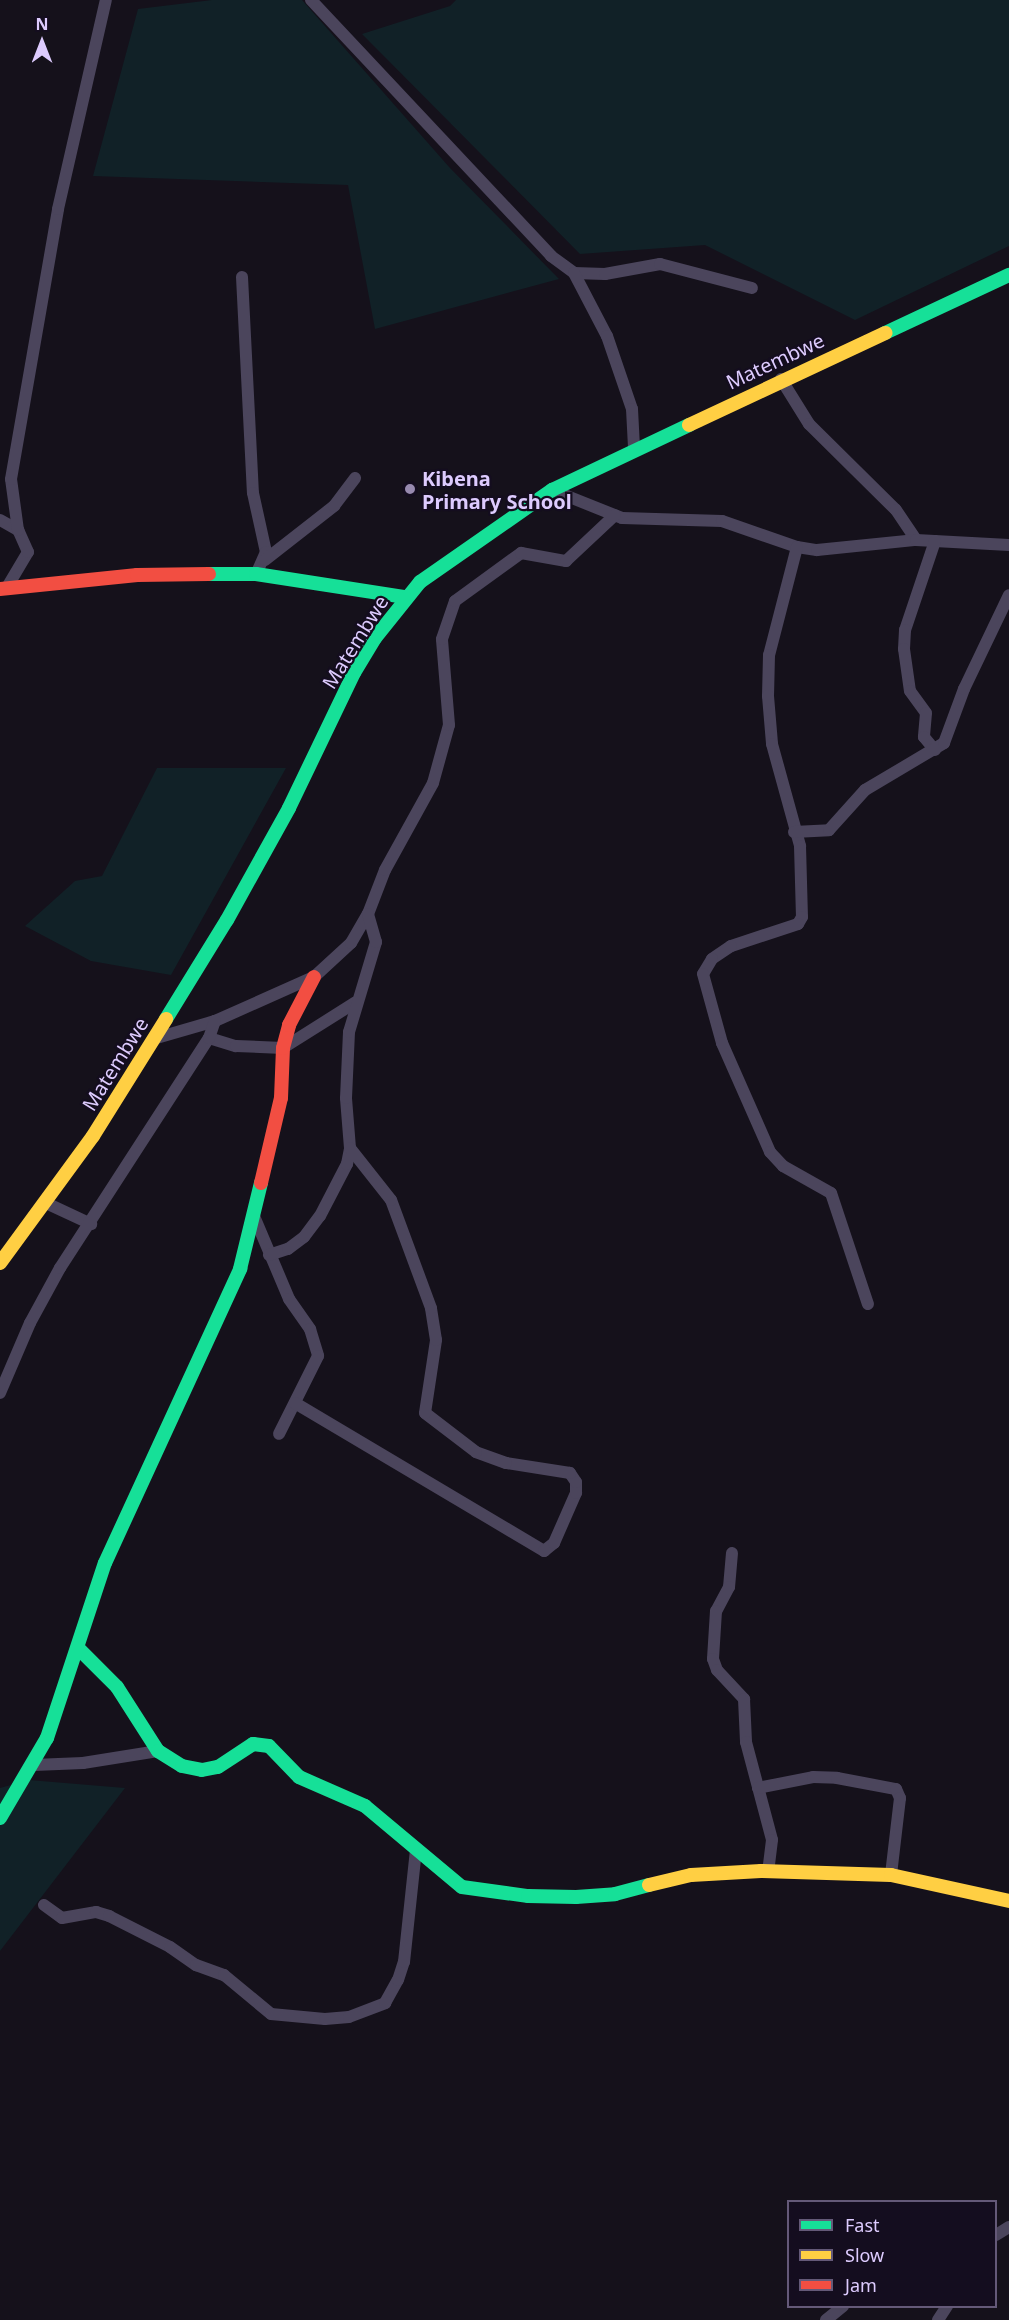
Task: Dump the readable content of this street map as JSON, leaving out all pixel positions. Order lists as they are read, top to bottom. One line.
{"streets":{"street":["Matembwe"]},"places":["Kibena Primary School"],"legend":["Fast","Slow","Jam"],"north":"top"}
